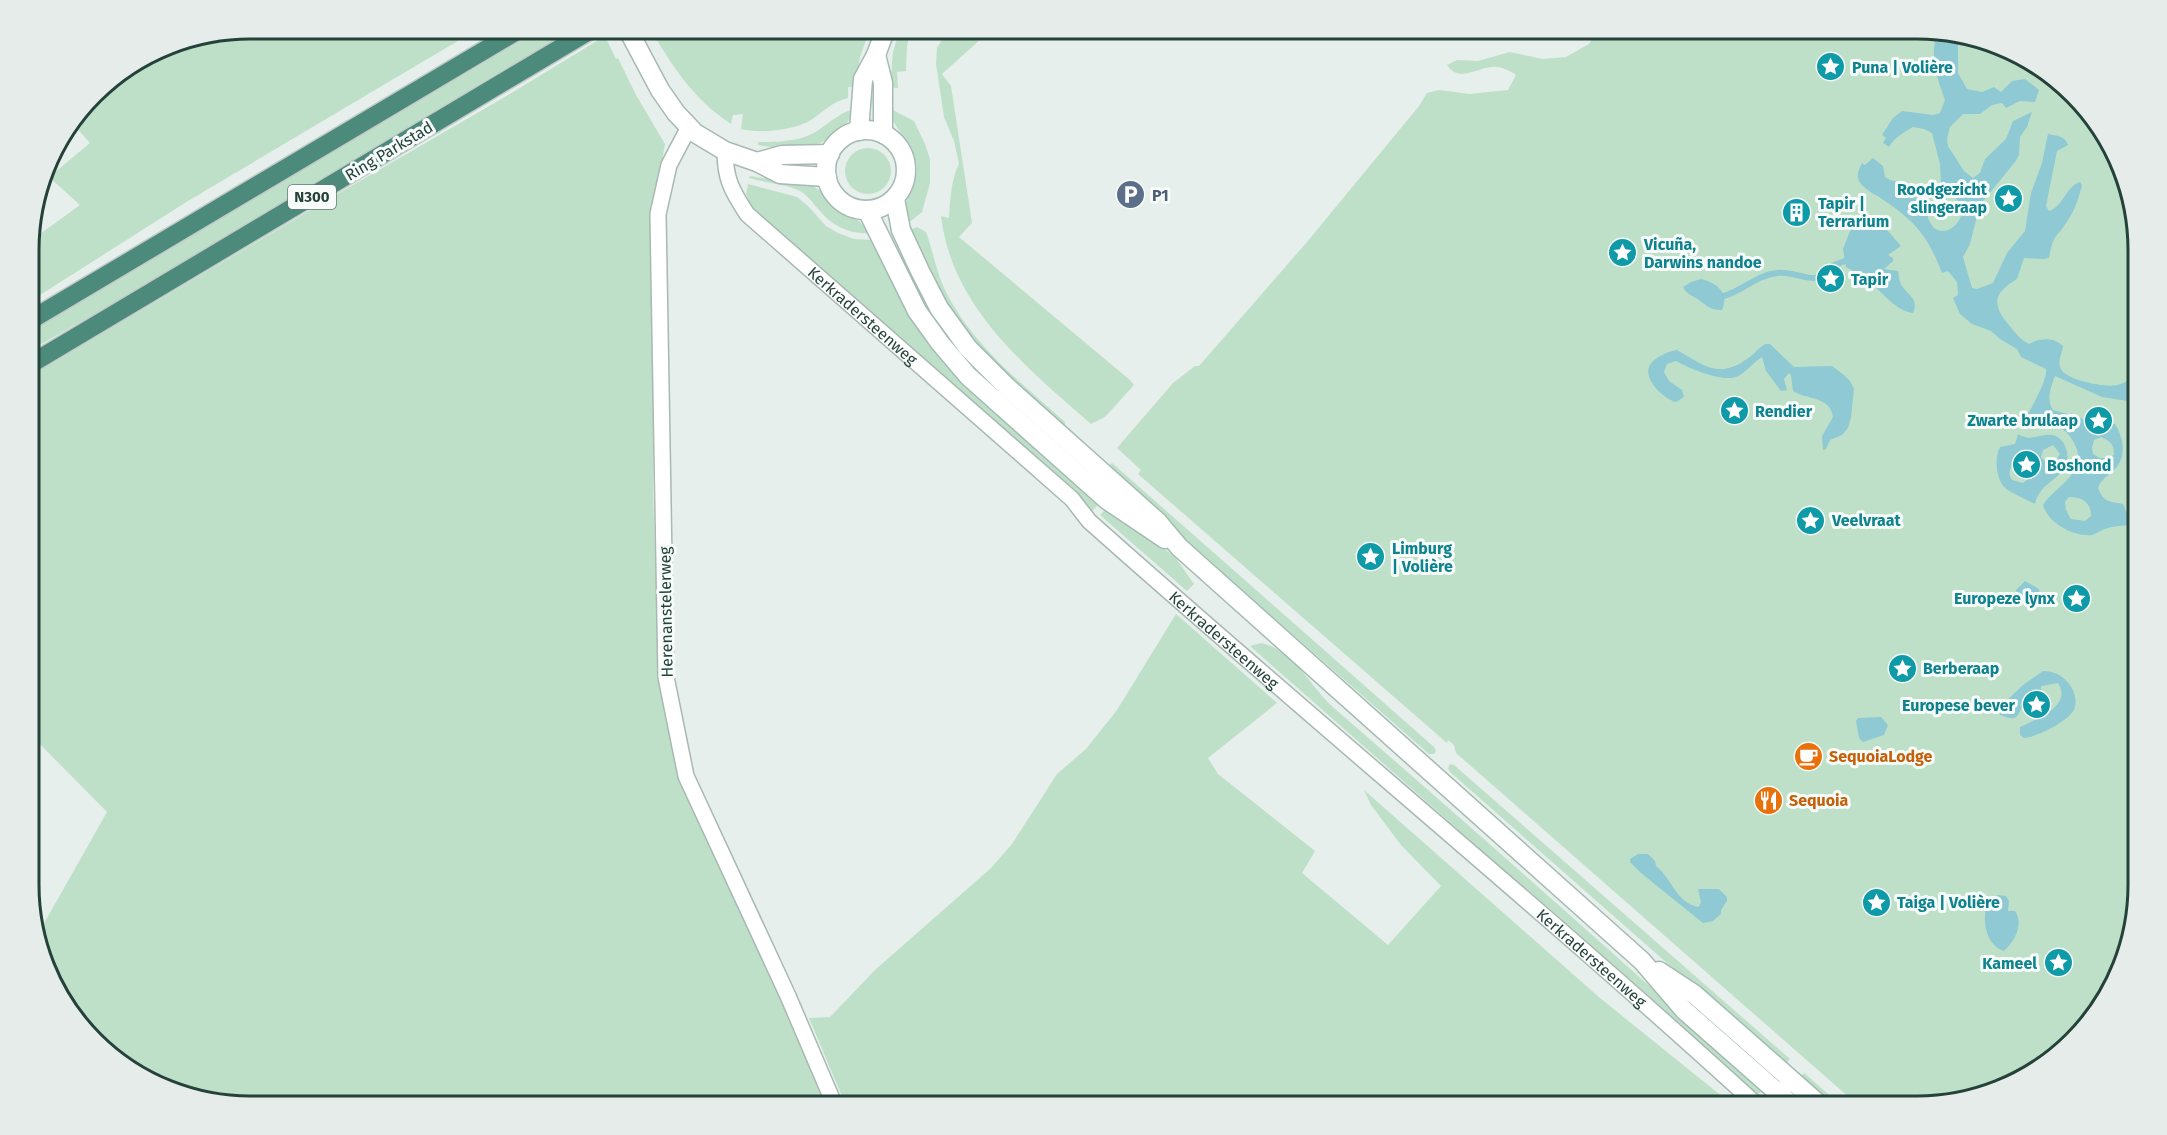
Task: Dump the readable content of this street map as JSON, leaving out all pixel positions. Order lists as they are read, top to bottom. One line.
{"streets":{"highway":["Ring Parkstad","N300"],"main road":["Kerkradersteenweg"],"street":["Herenanstelerweg"]},"places":{"place":["Puna | Volière","Roodgezicht slingeraap","Vicuña, Darwins nandoe","Tapir","Rendier","Zwarte brulaap","Boshond","Veelvraat","Limburg | Volière","Europeze lynx","Berberaap","Europese bever","Taiga | Volière","Kameel"],"parking":["P1"],"building":["Tapir | Terrarium"],"cafe":["SequoiaLodge"],"restaurant":["Sequoia"]}}
